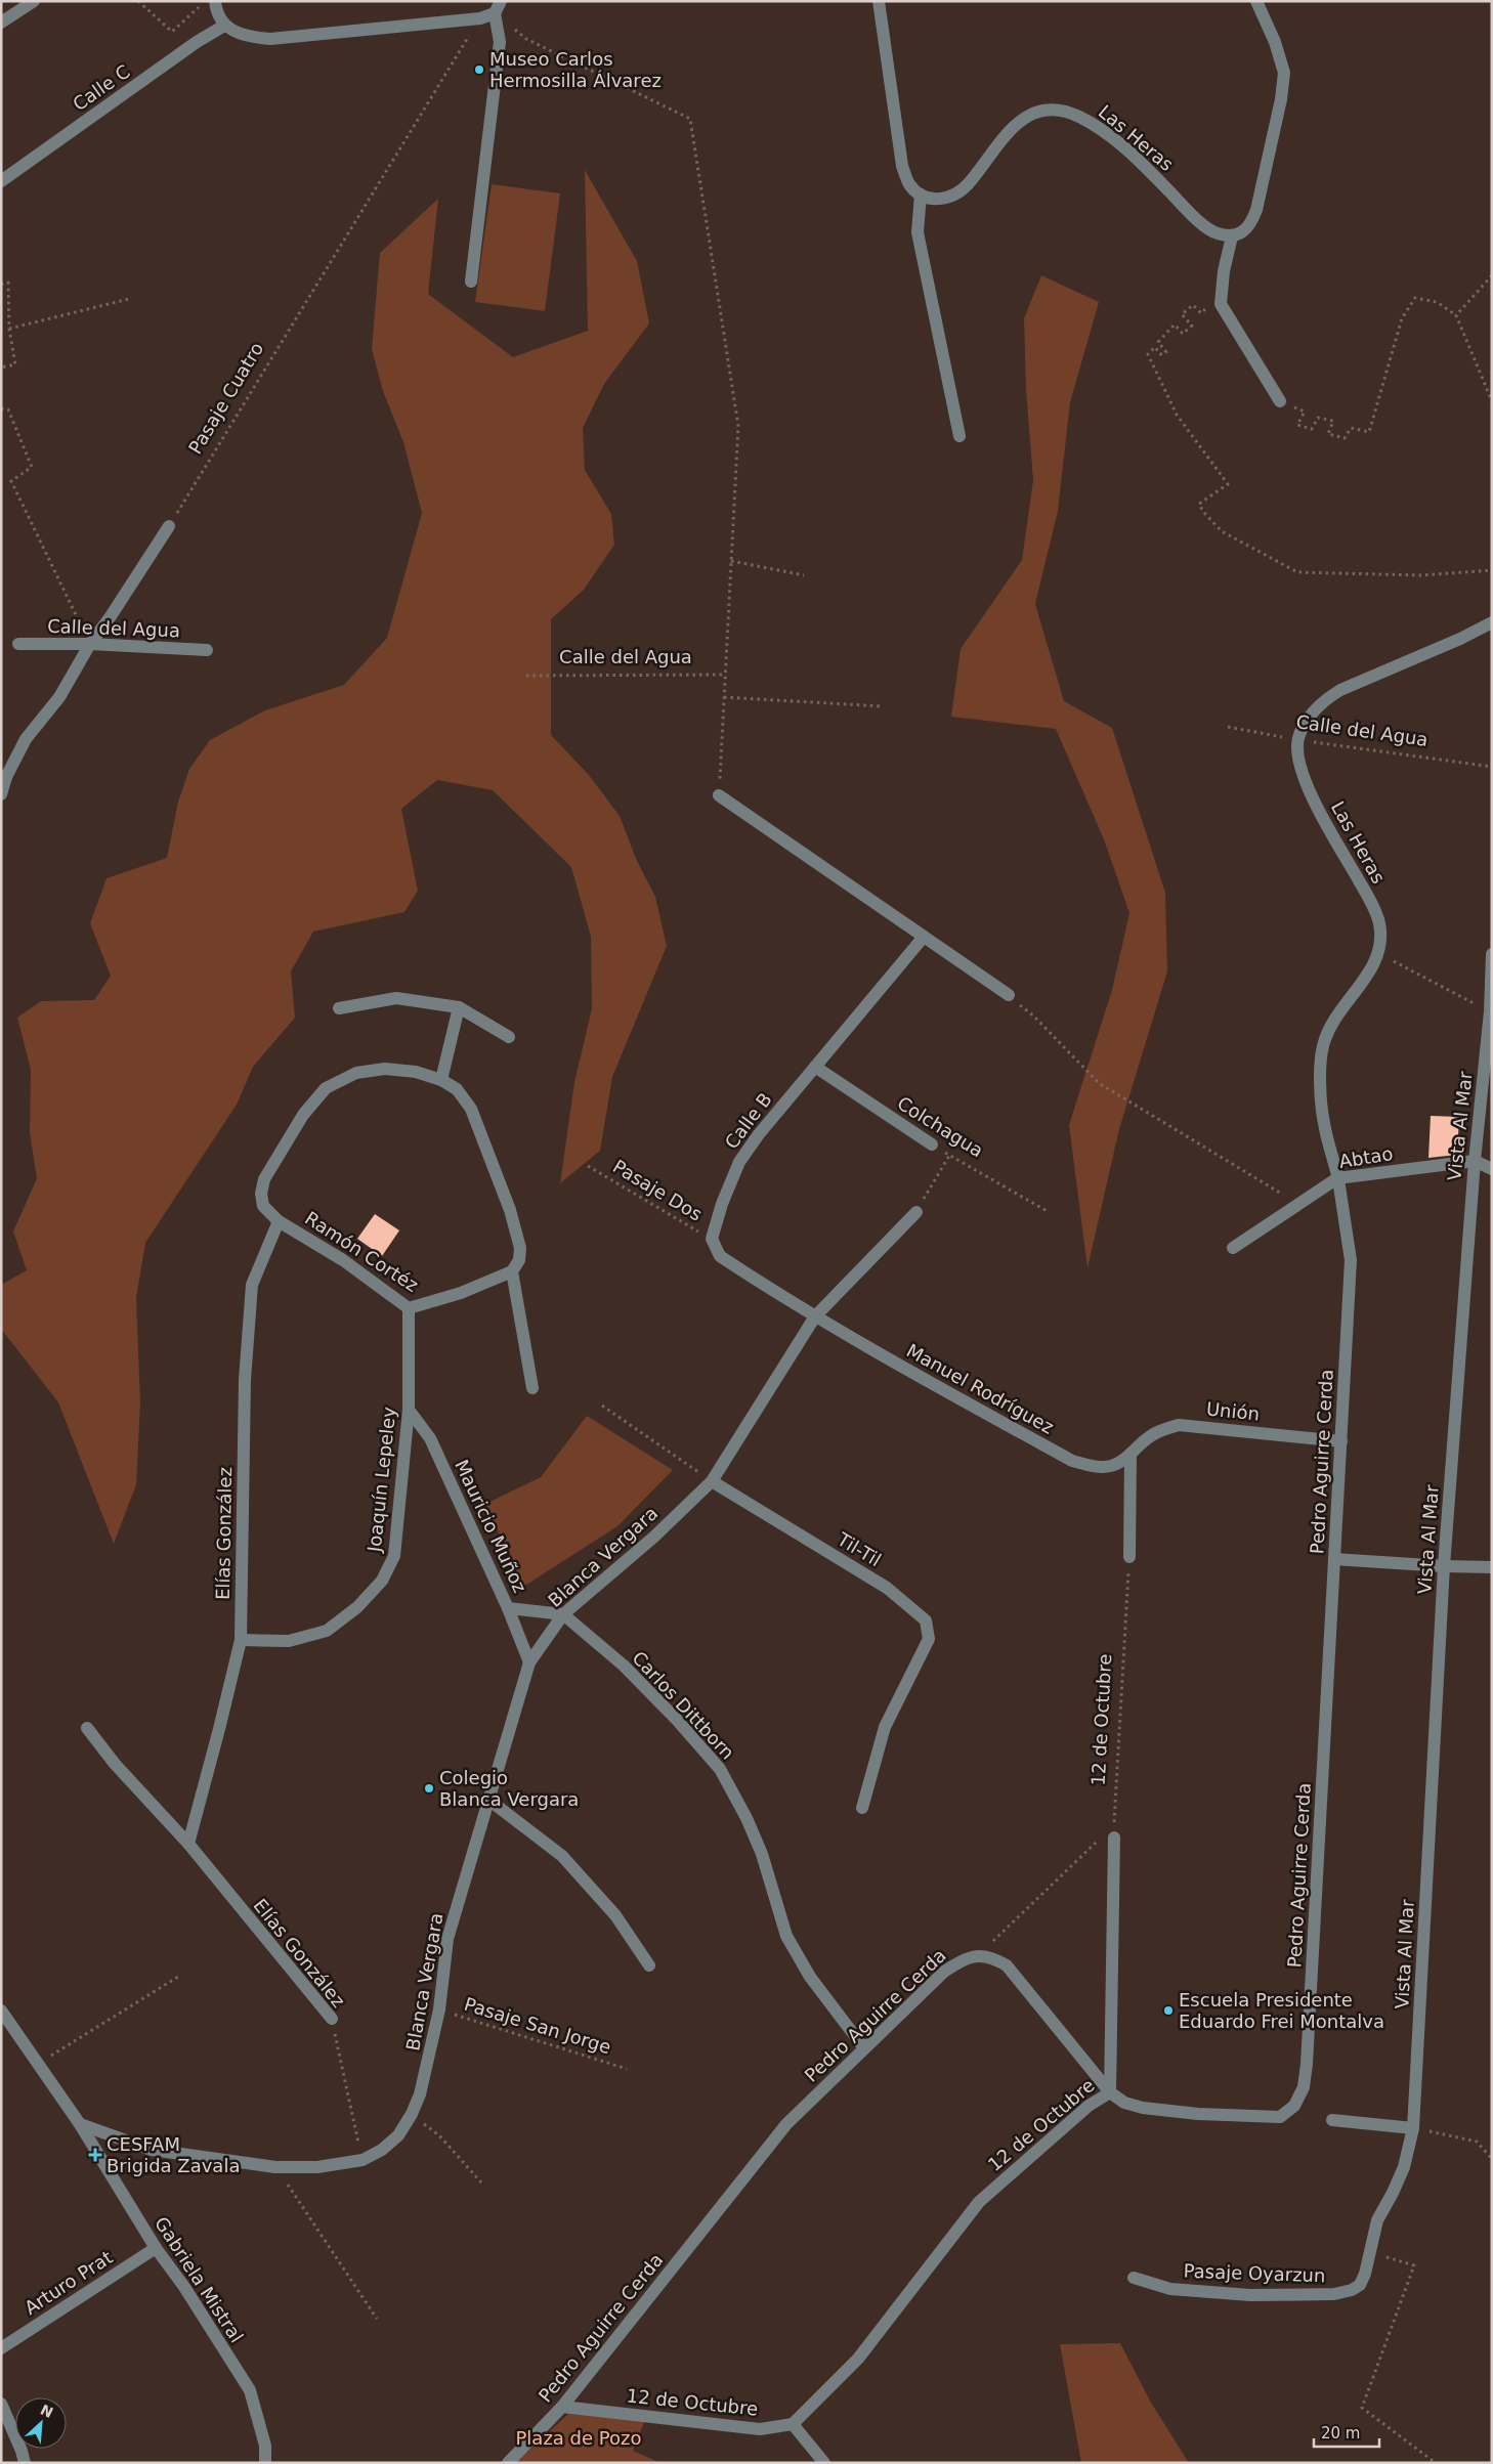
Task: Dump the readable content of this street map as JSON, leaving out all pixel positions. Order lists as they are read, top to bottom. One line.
{"streets":{"street":["Calle C","Las Heras","Calle del Agua","Calle B","Vista Al Mar","Colchagua","Abtao","Ramón Cortéz","Manuel Rodríguez","Unión","Pedro Aguirre Cerda","Joaquín Lepeley","Mauricio Muñoz","Elías González","Til-Til","Blanca Vergara","Carlos Dittborn","12 de Octubre","Pasaje Oyarzun","Gabriela Mistral","Arturo Prat"],"path":["Pasaje Cuatro","Pasaje Dos","Pasaje San Jorge"]},"crossings":[["Las Heras","Calle del Agua"],["Las Heras","Abtao"],["Las Heras","Pedro Aguirre Cerda"],["Calle B","Colchagua"],["Calle B","Pasaje Dos"],["Vista Al Mar","Abtao"],["Vista Al Mar","Pasaje Oyarzun"],["Abtao","Pedro Aguirre Cerda"],["Ramón Cortéz","Joaquín Lepeley"],["Ramón Cortéz","Elías González"],["Manuel Rodríguez","Unión"],["Manuel Rodríguez","Blanca Vergara"],["Unión","Pedro Aguirre Cerda"],["Pedro Aguirre Cerda","Carlos Dittborn"],["Pedro Aguirre Cerda","12 de Octubre"],["Joaquín Lepeley","Mauricio Muñoz"],["Joaquín Lepeley","Elías González"],["Mauricio Muñoz","Blanca Vergara"],["Elías González","Blanca Vergara"],["Til-Til","Blanca Vergara"],["Blanca Vergara","Carlos Dittborn"],["Blanca Vergara","Pasaje San Jorge"],["Blanca Vergara","Gabriela Mistral"],["Gabriela Mistral","Arturo Prat"]],"parks":["Plaza de Pozo"],"places":{"other":["Museo Carlos Hermosilla Álvarez","Colegio Blanca Vergara","Escuela Presidente Eduardo Frei Montalva"],"health":["CESFAM Brigida Zavala"]},"scale_bar":"20 m","north":"top right"}
